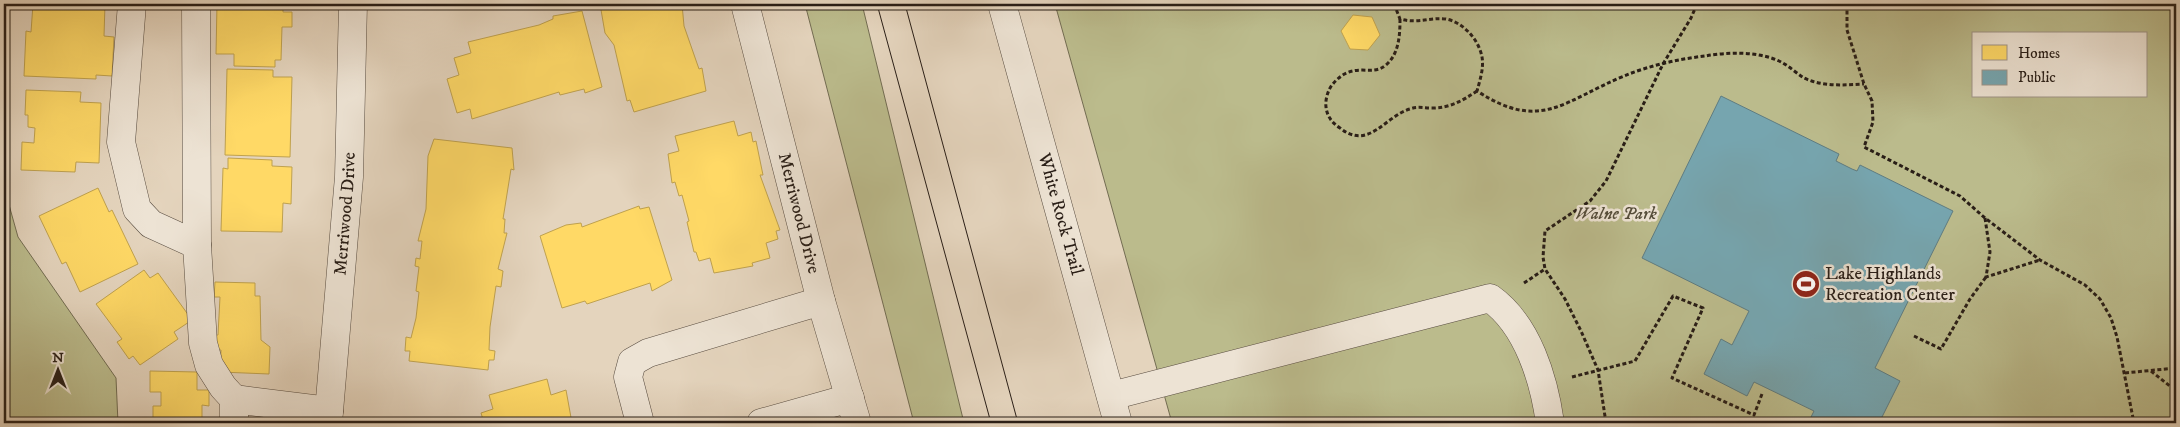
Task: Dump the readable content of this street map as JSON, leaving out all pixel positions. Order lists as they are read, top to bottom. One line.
{"streets":{"street":["Merriwood Drive","White Rock Trail"]},"parks":["Walne Park"],"places":{"sports":["Lake Highlands Recreation Center"]},"legend":["Homes","Public"],"north":"top"}
